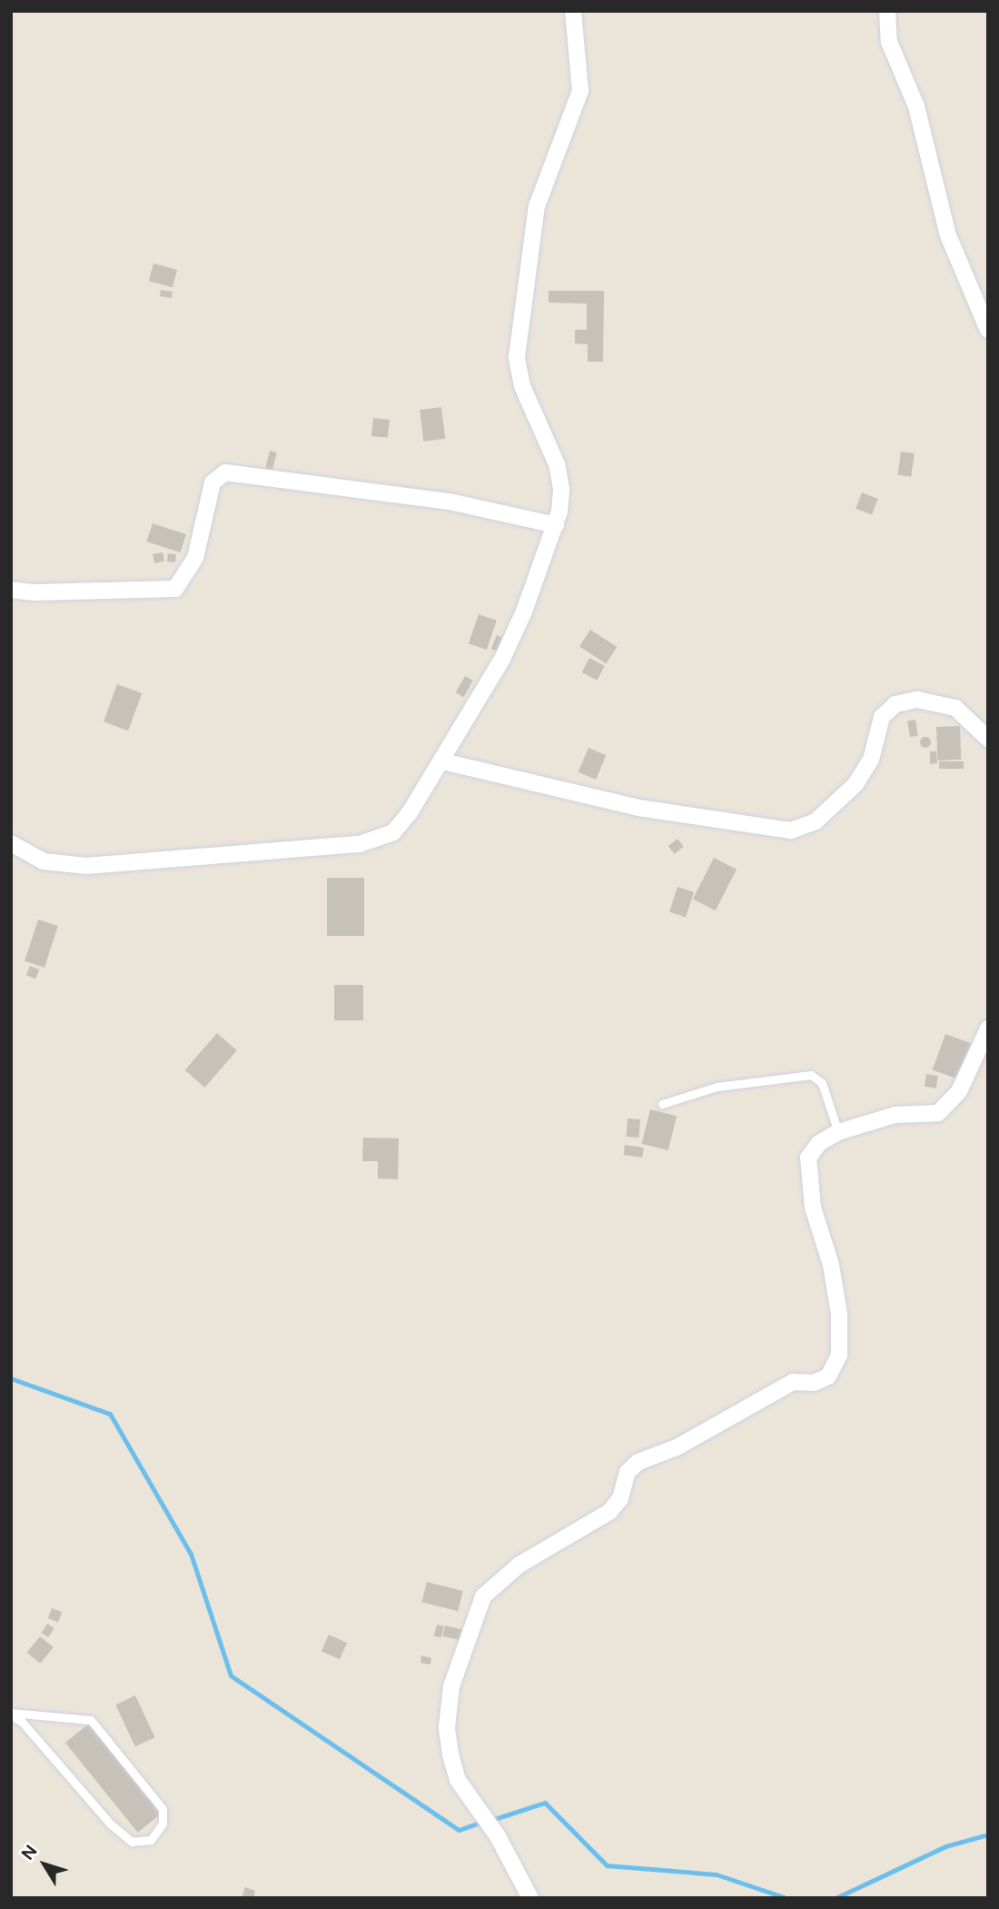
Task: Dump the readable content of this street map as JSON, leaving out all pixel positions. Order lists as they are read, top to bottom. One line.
{"north":"top left"}
